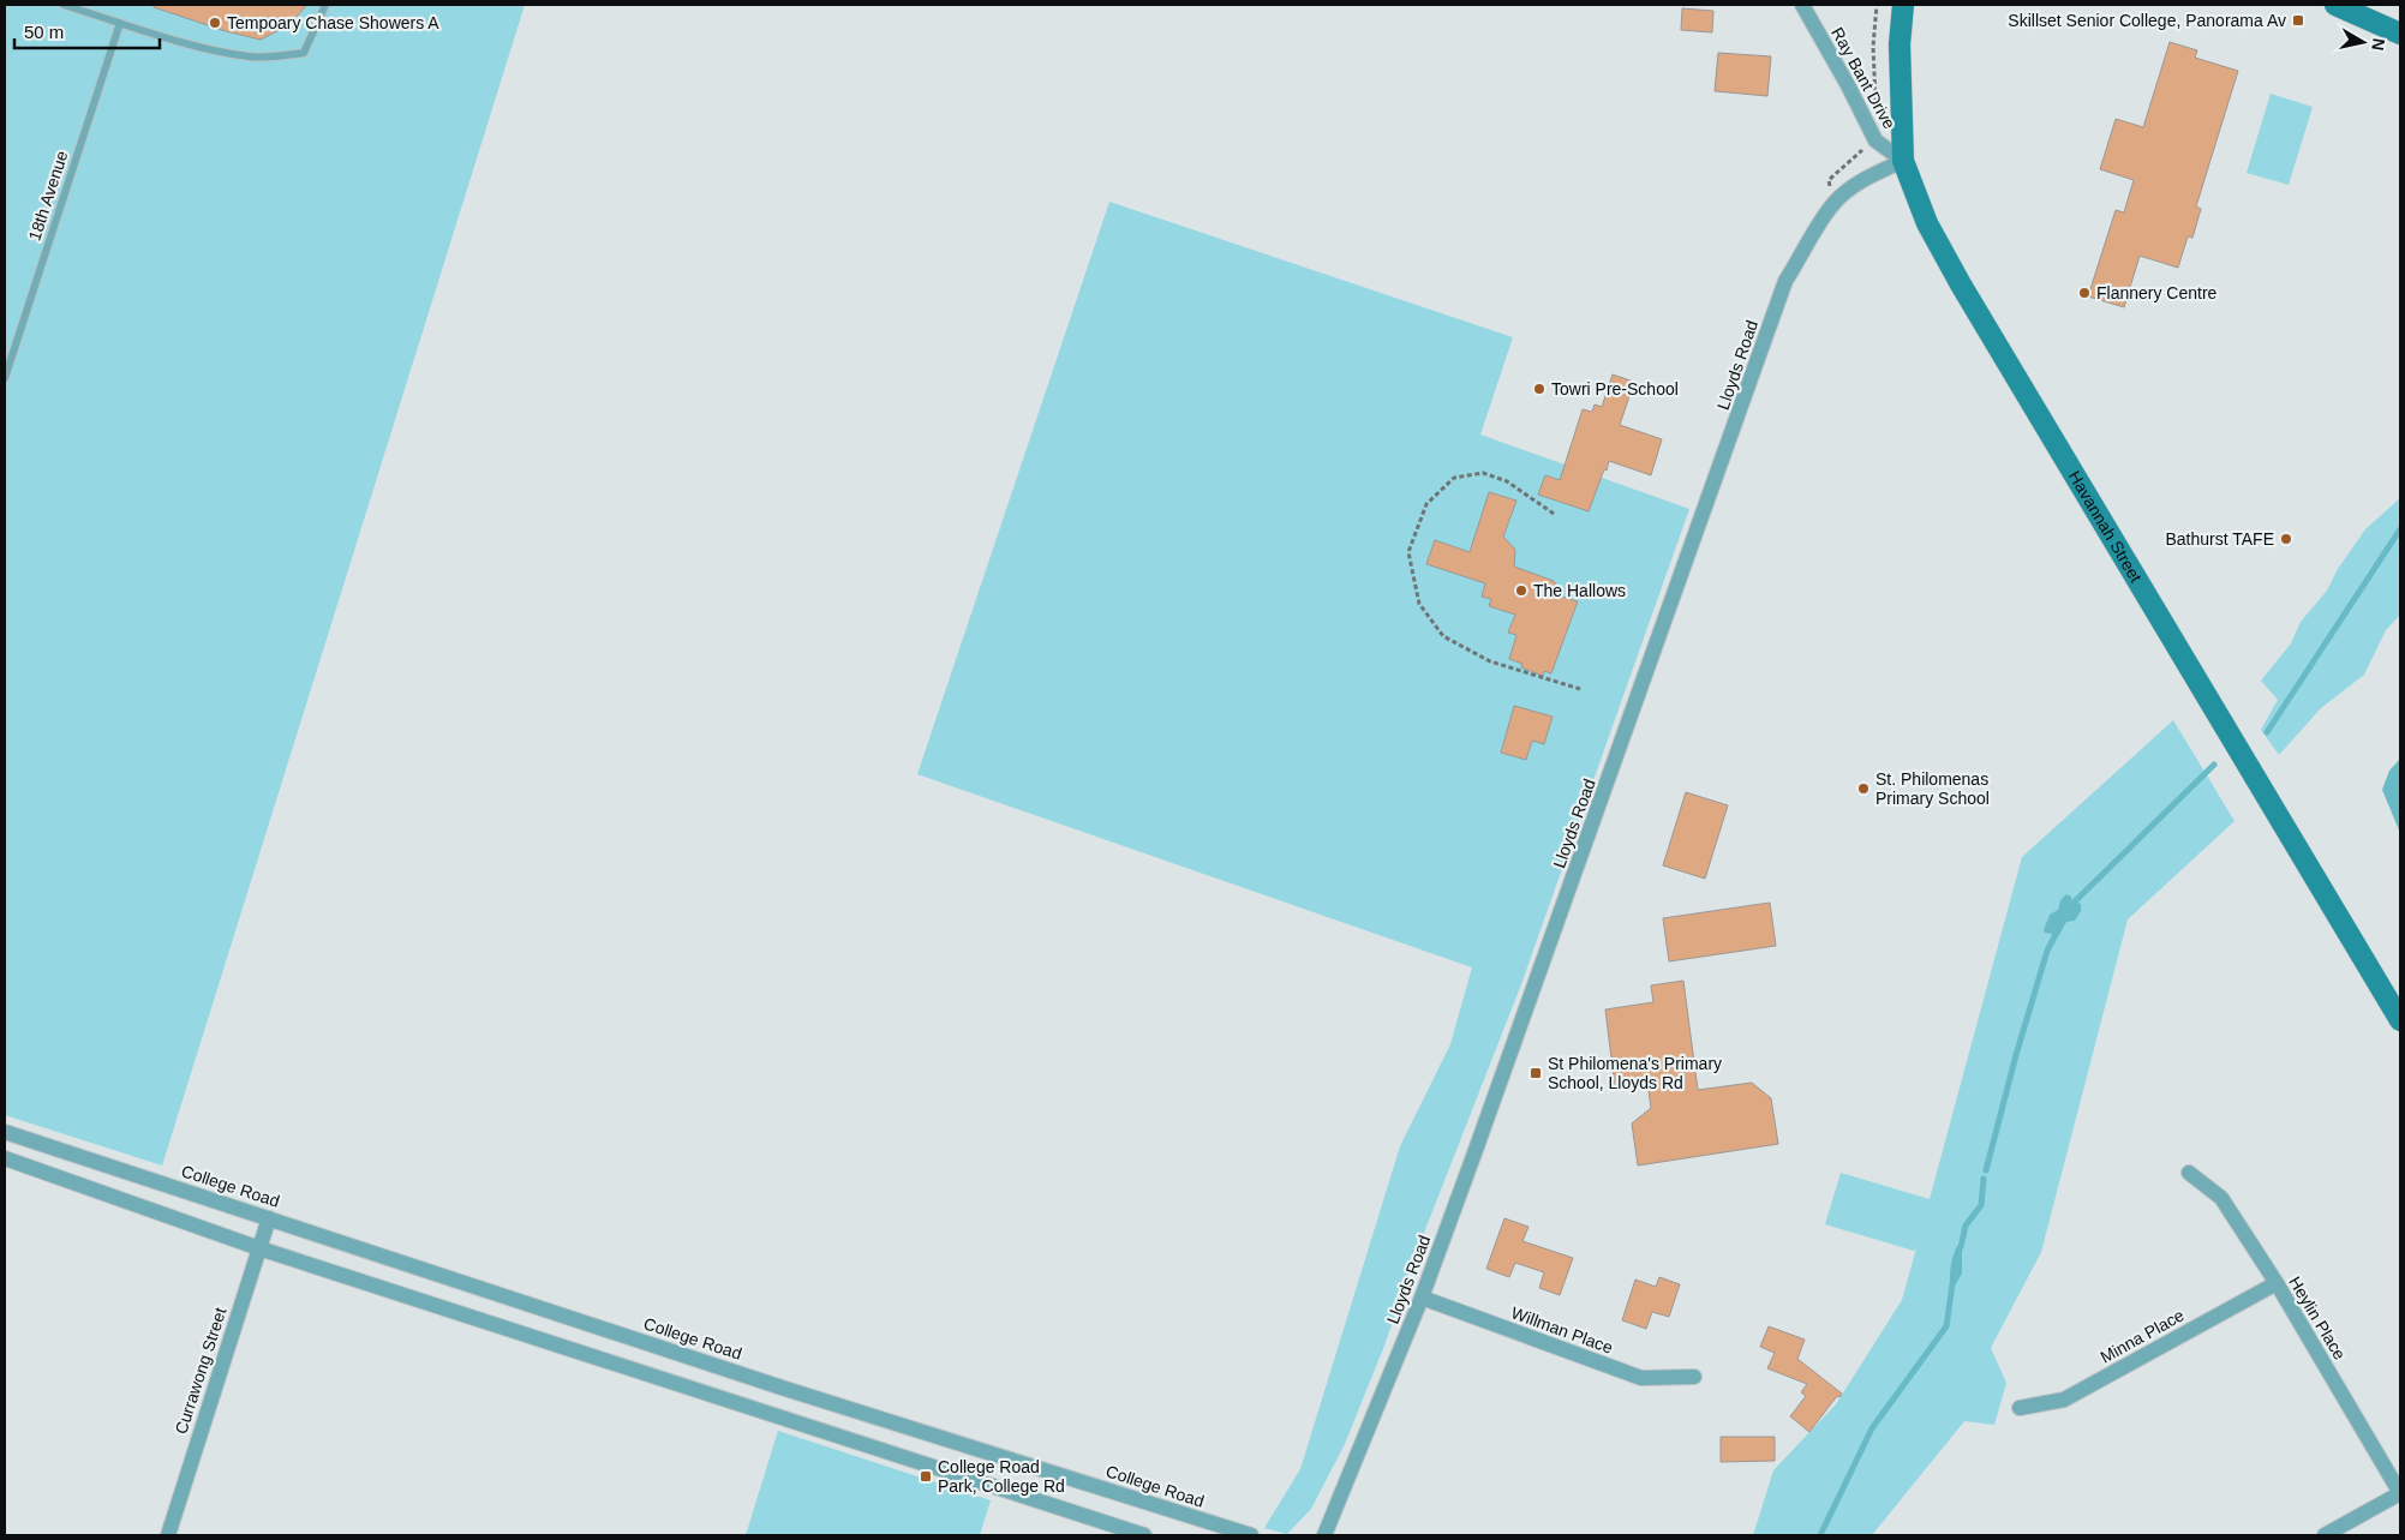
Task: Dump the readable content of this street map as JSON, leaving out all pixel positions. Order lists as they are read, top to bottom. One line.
{"streets":{"street":["Ray Bant Drive","Lloyds Road","Havannah Street","College Road","Heylin Place","Willman Place","Minna Place","Currawong Street"],"lane":["18th Avenue"]},"crossings":[["Ray Bant Drive","Lloyds Road"],["Ray Bant Drive","Havannah Street"],["Lloyds Road","Havannah Street"],["Lloyds Road","Willman Place"],["College Road","Currawong Street"],["Heylin Place","Minna Place"]],"places":{"transit":["Skillset Senior College, Panorama Av","St Philomena's Primary School, Lloyds Rd","College Road Park, College Rd"],"other":["Tempoary Chase Showers A","Flannery Centre","Towri Pre-School","Bathurst TAFE","The Hallows","St. Philomenas Primary School"]},"scale_bar":"50 m","north":"right"}
